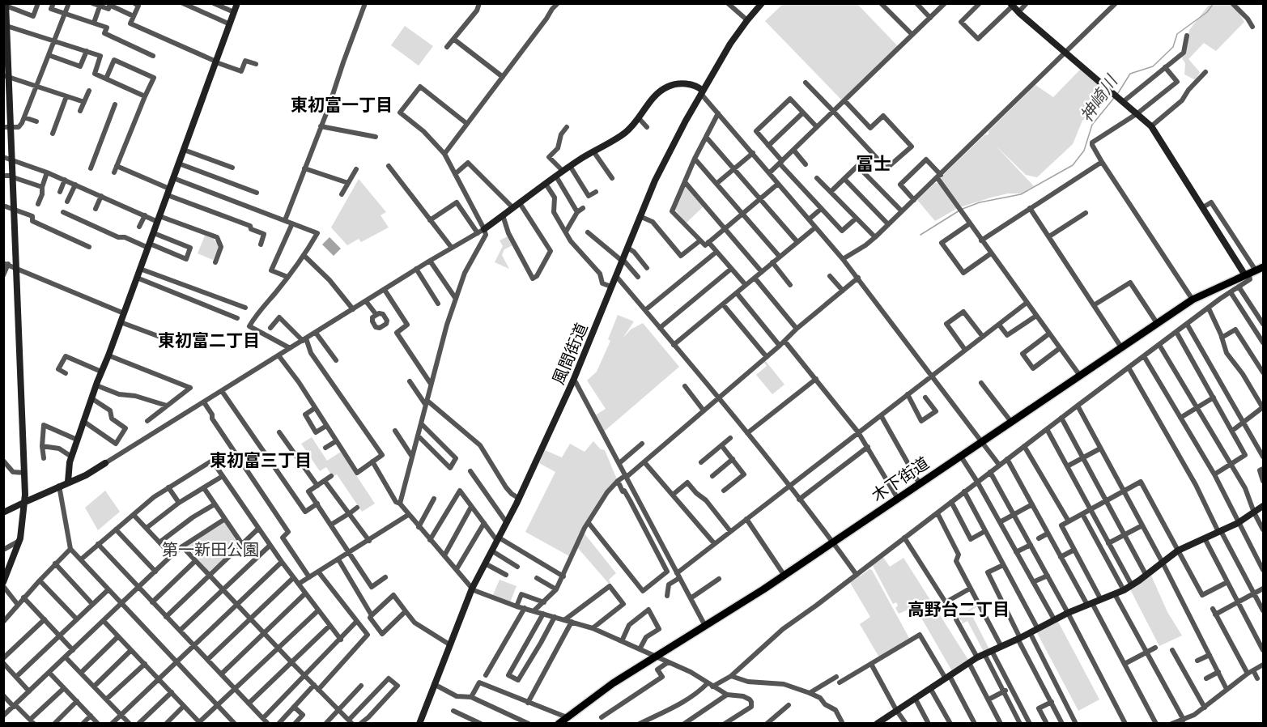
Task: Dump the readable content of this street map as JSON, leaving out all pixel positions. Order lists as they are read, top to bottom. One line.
{"streets":{"main road":["木下街道"],"street":["風間街道"]},"districts":["東初富一丁目","冨士","東初富二丁目","東初富三丁目","高野台二丁目"],"water":["神崎川"],"parks":["第一新田公園"]}
